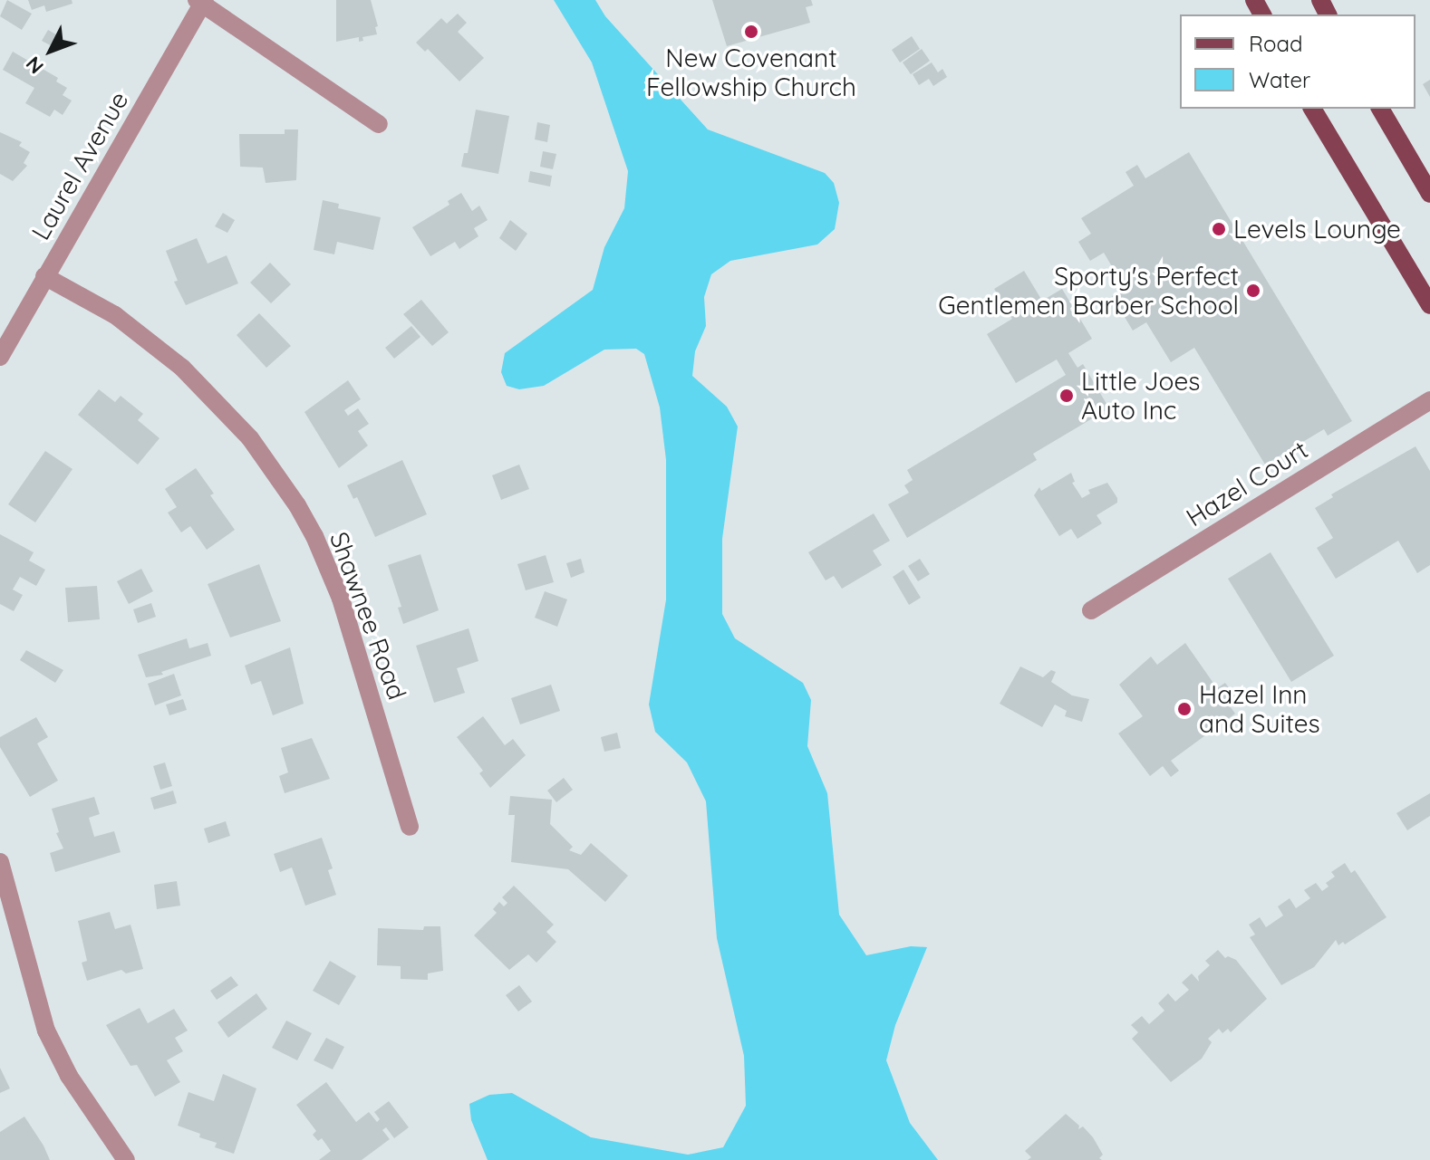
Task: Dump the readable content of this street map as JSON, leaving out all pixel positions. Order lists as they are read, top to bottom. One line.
{"streets":{"street":["Laurel Avenue","Hazel Court","Shawnee Road"]},"crossings":[["Laurel Avenue","Shawnee Road"]],"places":["New Covenant Fellowship Church","Levels Lounge","Sporty's Perfect Gentlemen Barber School","Little Joes Auto Inc","Hazel Inn and Suites"],"legend":["Road","Water"],"north":"bottom left"}
